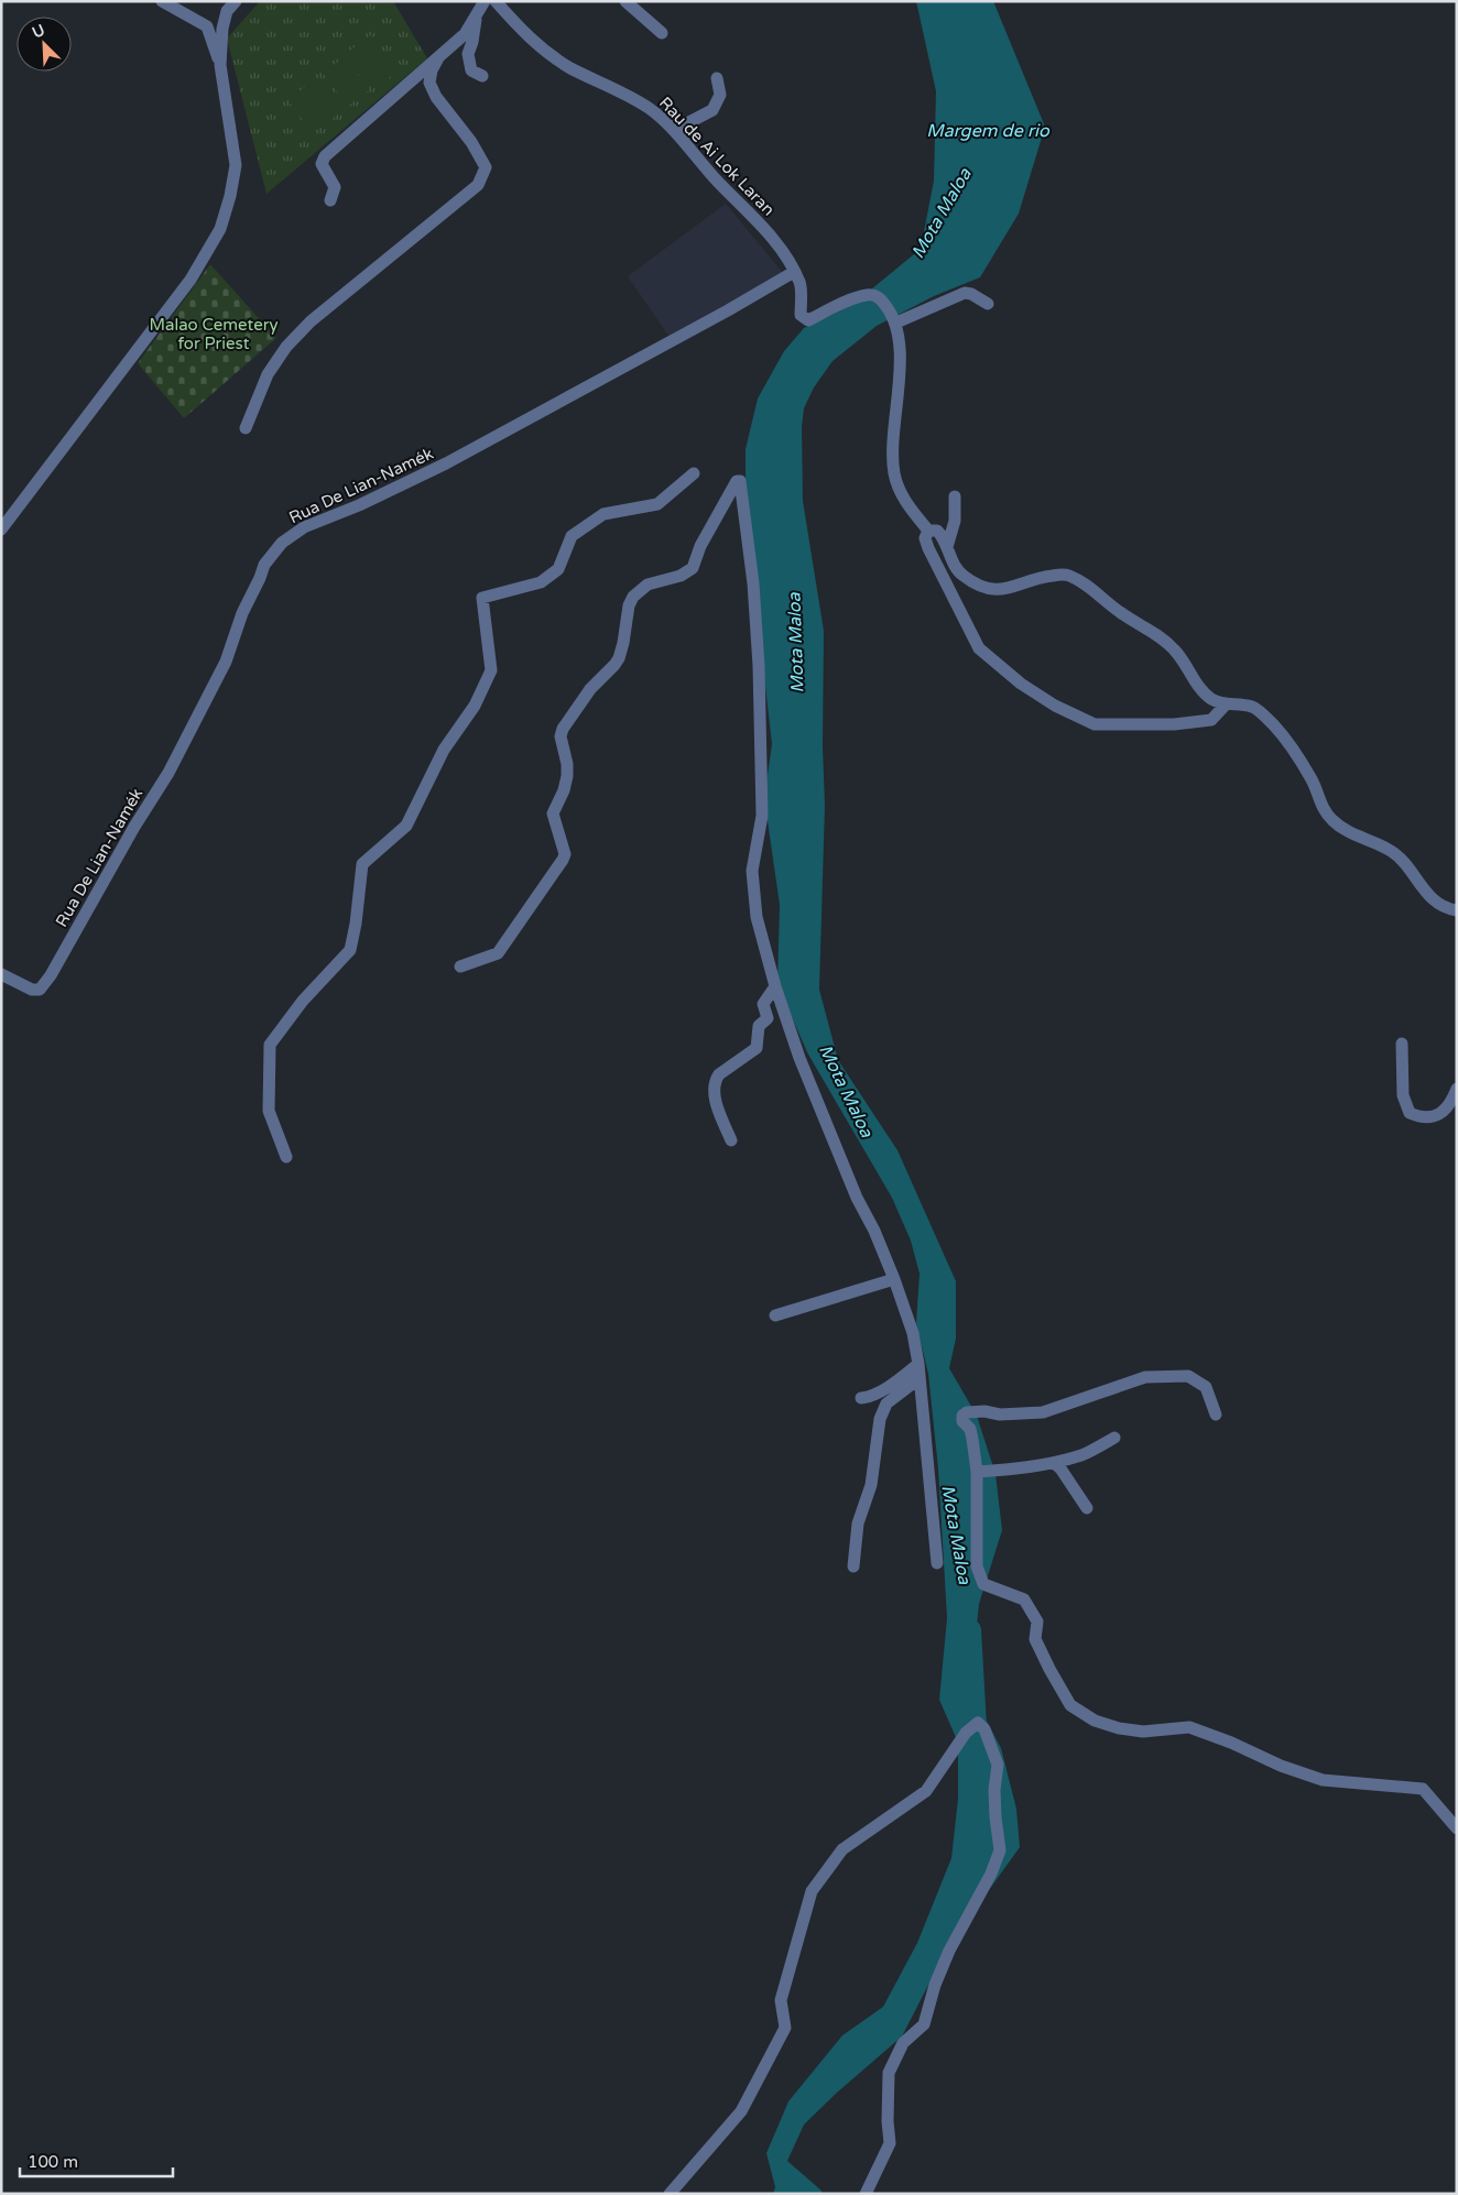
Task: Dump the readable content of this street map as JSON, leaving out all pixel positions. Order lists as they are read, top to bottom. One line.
{"streets":{"street":["Rau de Ai Lok Laran","Rua De Lian-Namék"]},"crossings":[["Rau de Ai Lok Laran","Rua De Lian-Namék"]],"water":["Margem de rio","Mota Maloa"],"parks":["Malao Cemetery for Priest"],"scale_bar":"100 m","north":"top left"}
